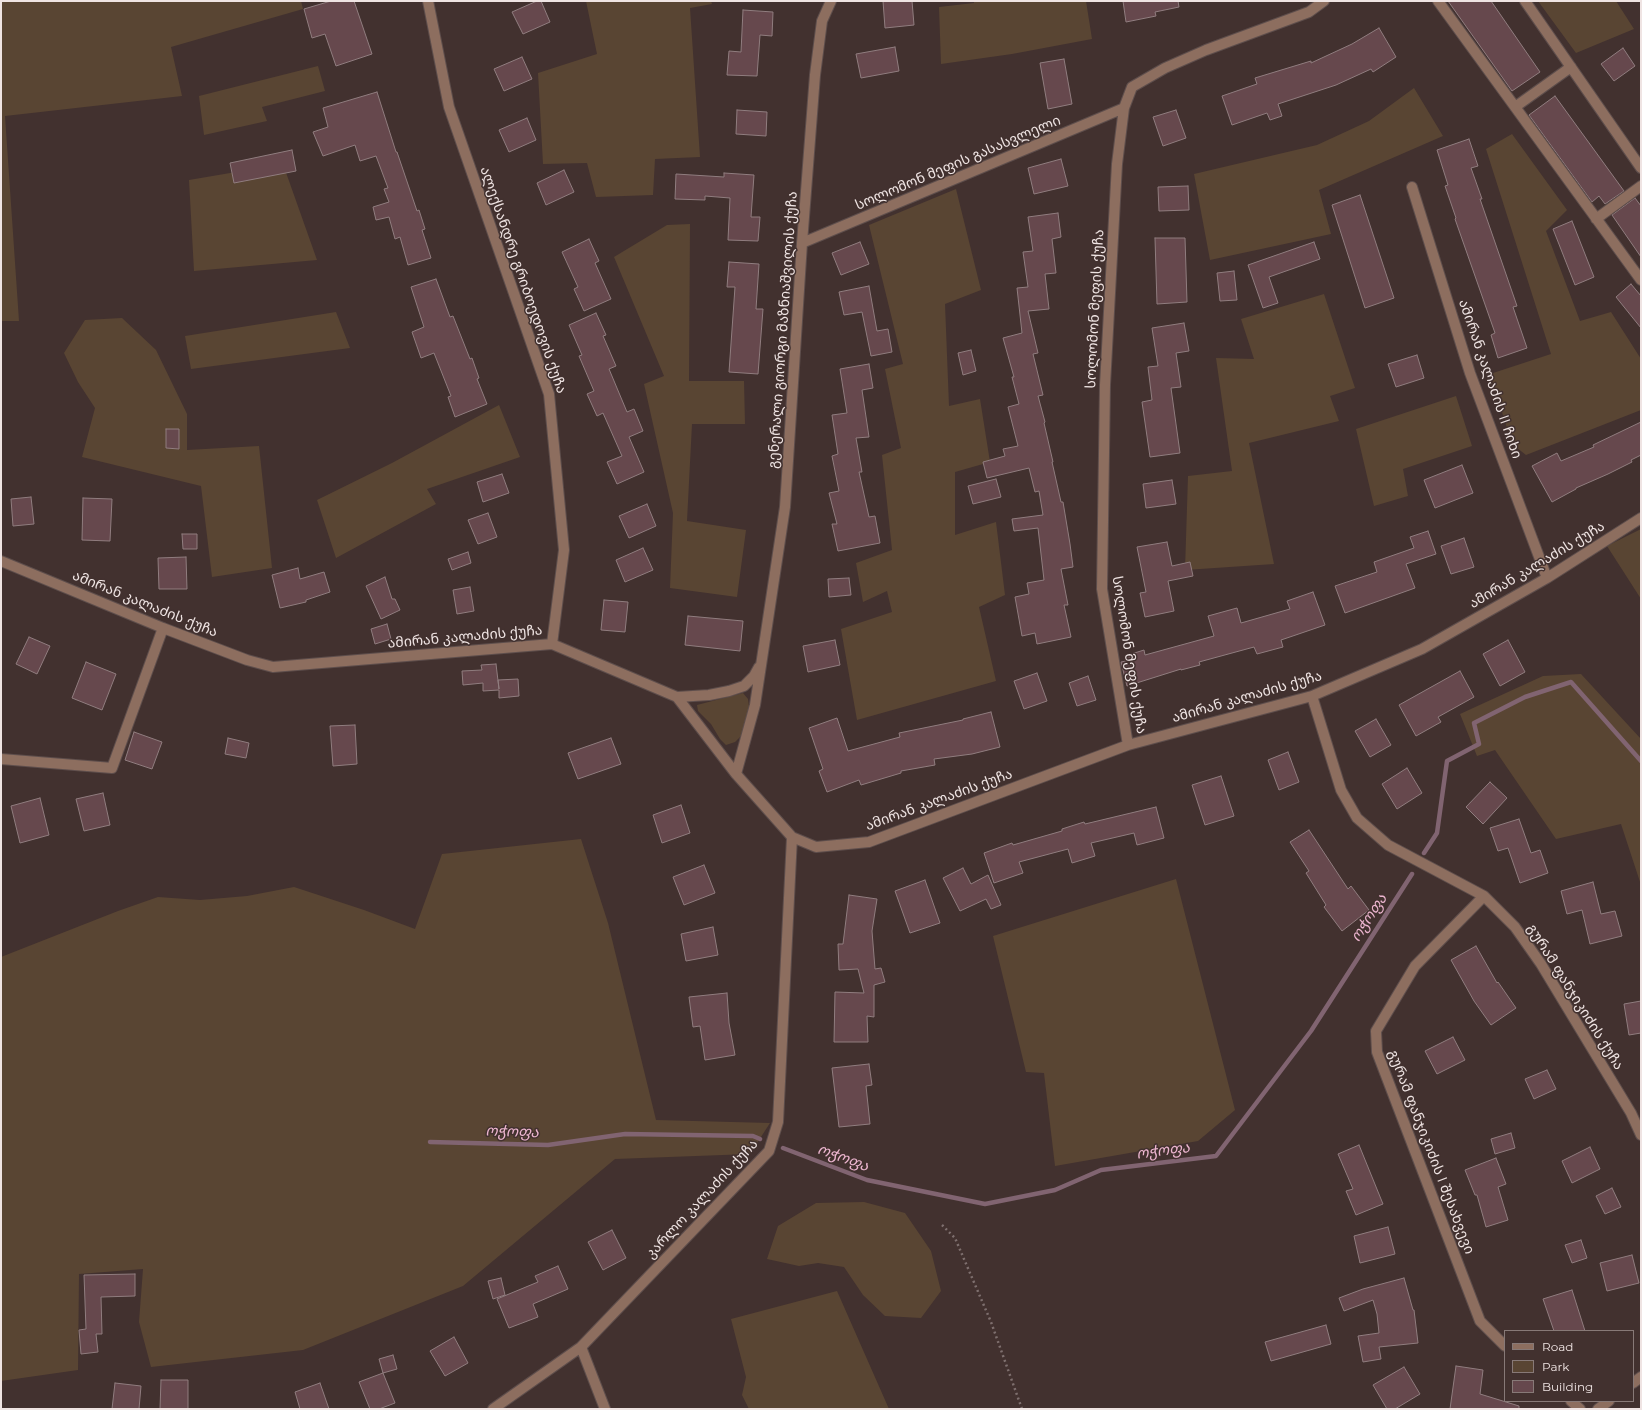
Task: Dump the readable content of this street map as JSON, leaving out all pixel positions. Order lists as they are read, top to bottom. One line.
{"streets":{"street":["სოლომონ მეფის გასასვლელი","ალექსანდრე გრიბოედოვის ქუჩა","სოლომონ მეფის ქუჩა","გენერალი გიორგი მაზნიაშვილის ქუჩა","ამირან კალაძის II ჩიხი","ამირან კალაძის ქუჩა","გურამ ფანჯიკიძის ქუჩა","გურამ ფანჯიკიძის I შესახვევი","კარლო კალაძის ქუჩა"]},"crossings":[["სოლომონ მეფის გასასვლელი","სოლომონ მეფის ქუჩა"],["სოლომონ მეფის გასასვლელი","გენერალი გიორგი მაზნიაშვილის ქუჩა"],["ალექსანდრე გრიბოედოვის ქუჩა","ამირან კალაძის ქუჩა"],["სოლომონ მეფის ქუჩა","ამირან კალაძის ქუჩა"],["გენერალი გიორგი მაზნიაშვილის ქუჩა","ამირან კალაძის ქუჩა"],["ამირან კალაძის II ჩიხი","ამირან კალაძის ქუჩა"],["ამირან კალაძის ქუჩა","გურამ ფანჯიკიძის ქუჩა"],["ამირან კალაძის ქუჩა","კარლო კალაძის ქუჩა"],["გურამ ფანჯიკიძის ქუჩა","გურამ ფანჯიკიძის I შესახვევი"]],"water":["ოჭოფა"],"legend":["Road","Park","Building"]}
